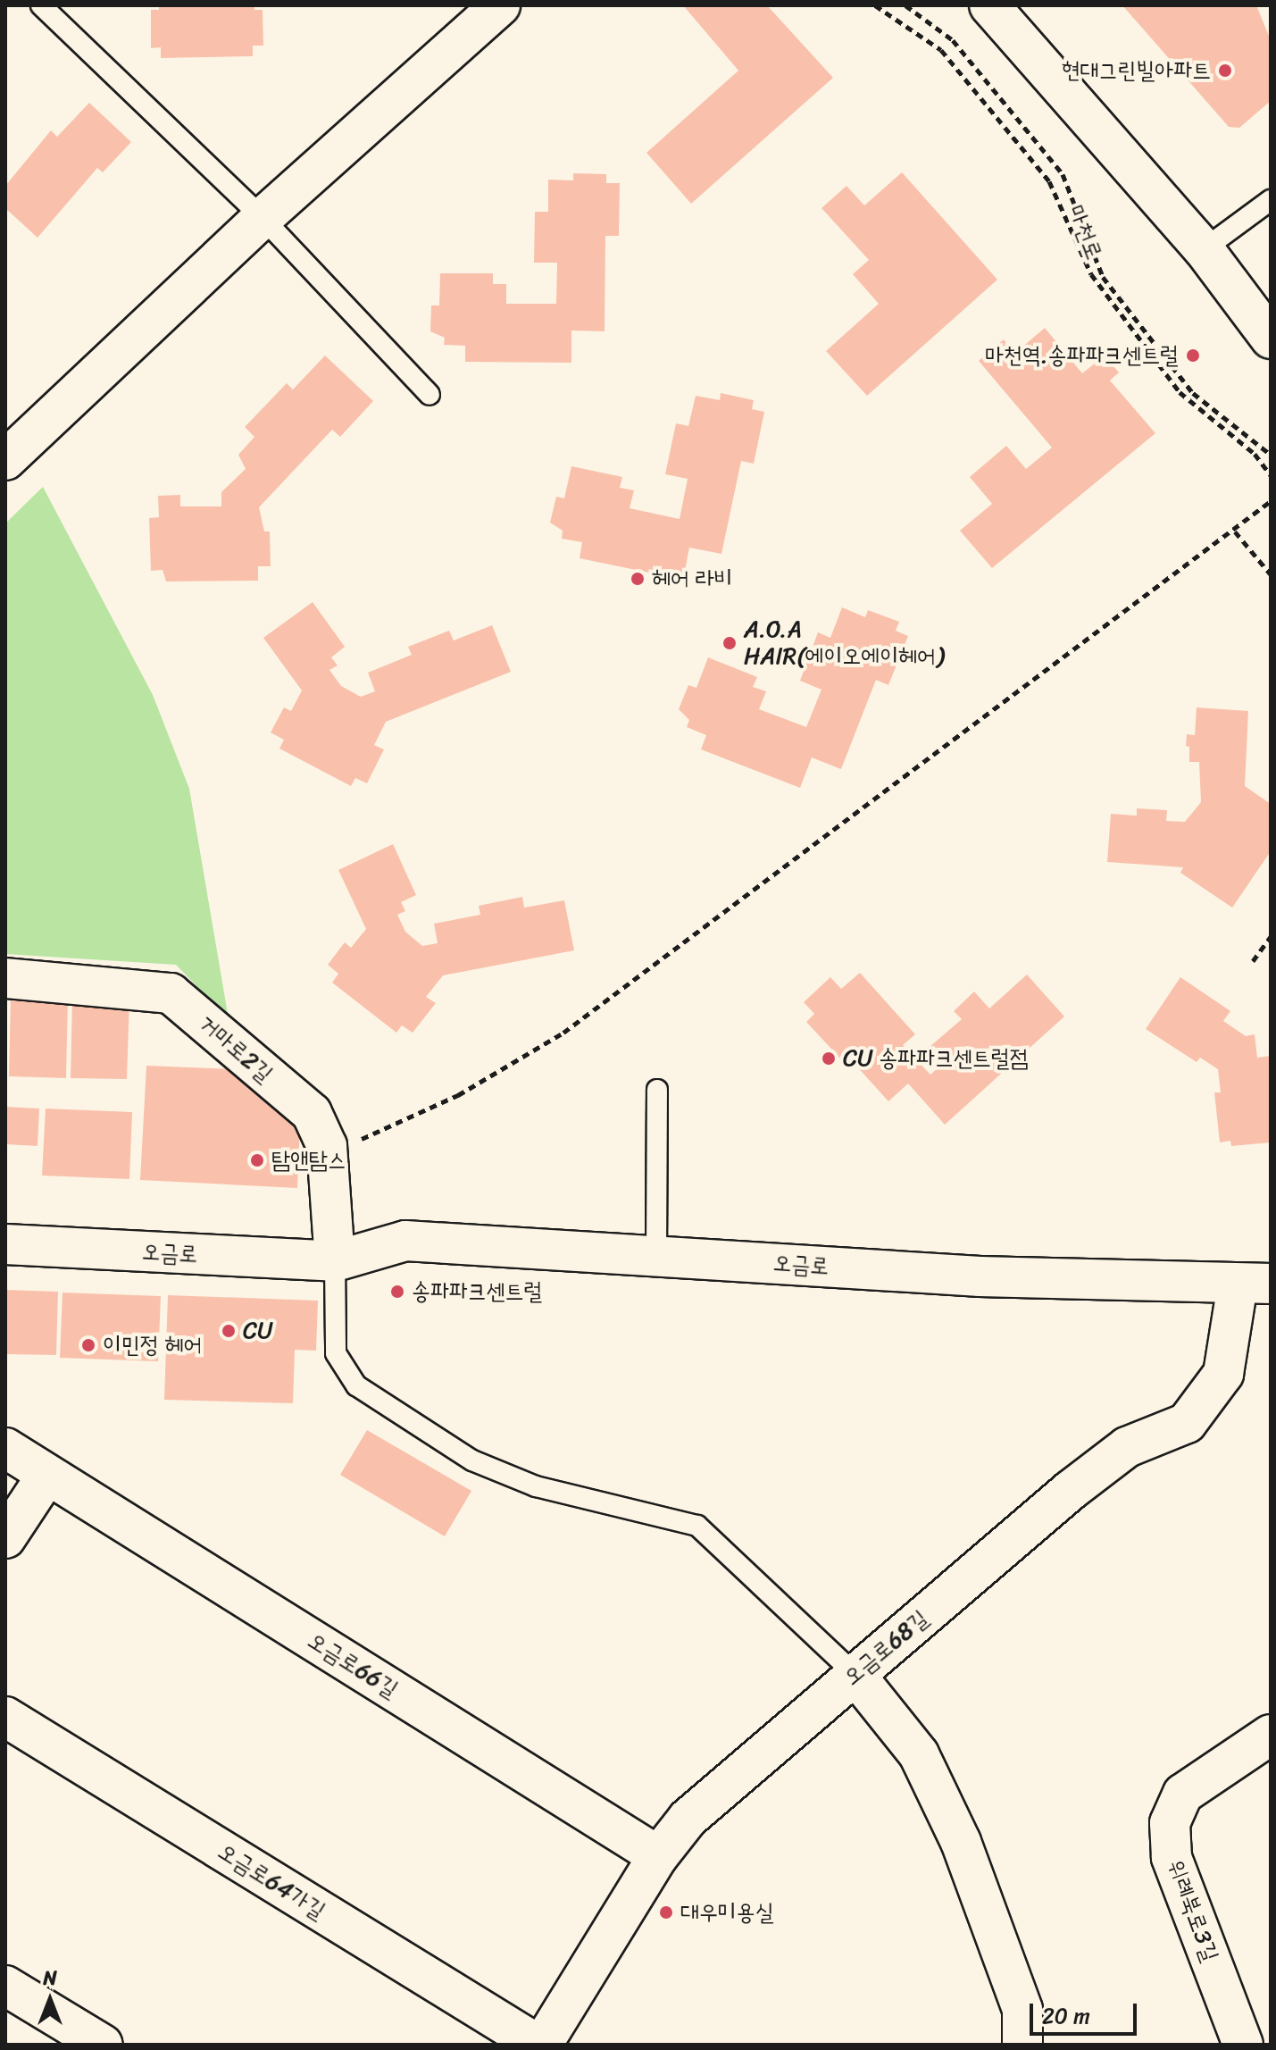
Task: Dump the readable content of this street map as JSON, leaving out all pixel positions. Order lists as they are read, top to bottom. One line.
{"streets":{"street":["거마로2길","오금로","오금로68길","오금로66길","오금로64가길","위례북로3길"],"path":["마천로"]},"crossings":[["거마로2길","오금로"],["오금로","오금로68길"],["오금로68길","오금로66길"],["오금로68길","오금로64가길"]],"places":["현대그린빌아파트","마천역.송파파크센트럴","헤어 라비","A.O.A HAIR(에이오에이헤어)","CU 송파파크센트럴점","탐앤탐스","송파파크센트럴","CU","이민정 헤어","대우미용실"],"scale_bar":"20 m","north":"top"}
